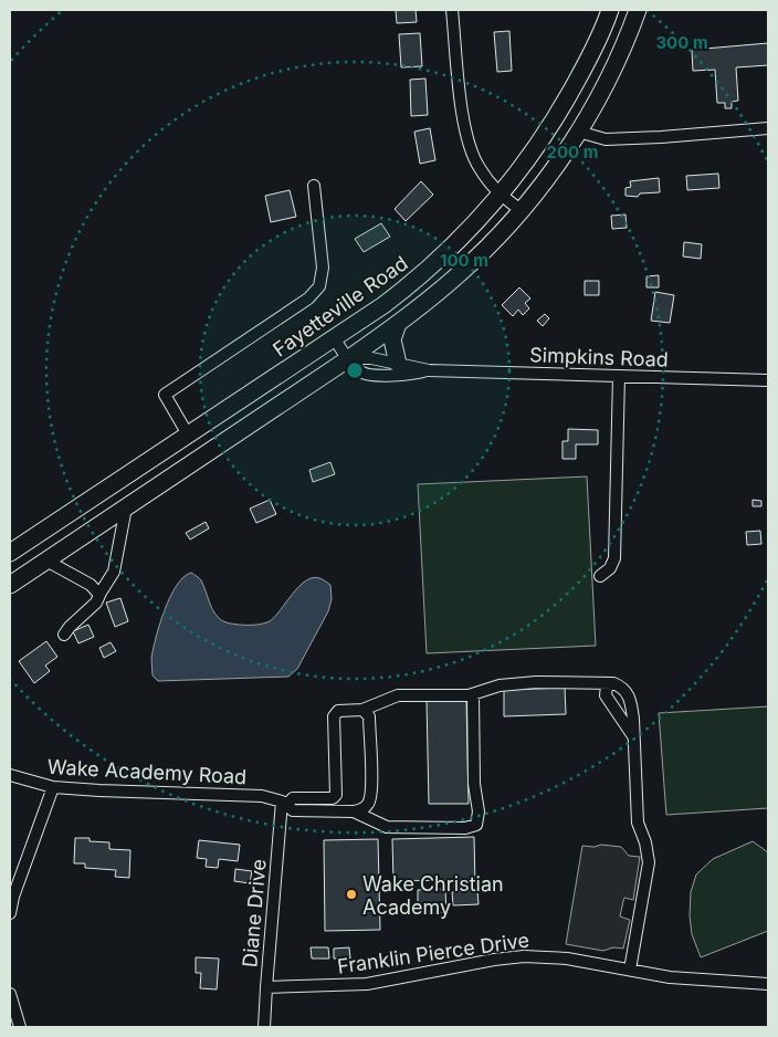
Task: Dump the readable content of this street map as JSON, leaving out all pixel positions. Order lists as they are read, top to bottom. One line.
{"streets":{"highway":["Fayetteville Road"],"street":["Simpkins Road","Wake Academy Road","Diane Drive","Franklin Pierce Drive"]},"crossings":[["Fayetteville Road","Simpkins Road"],["Wake Academy Road","Diane Drive"],["Diane Drive","Franklin Pierce Drive"]],"places":["Wake Christian Academy"],"rings":["300 m","200 m","100 m"]}
